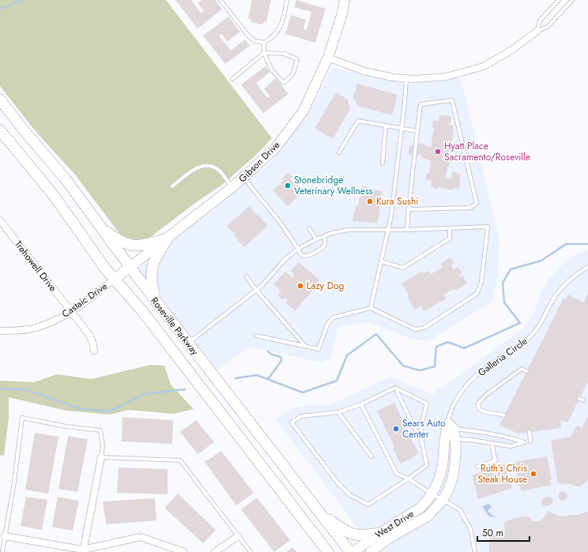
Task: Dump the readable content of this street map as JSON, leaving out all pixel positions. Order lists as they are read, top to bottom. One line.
{"streets":{"main road":["Roseville Parkway"],"street":["Gibson Drive","Trehowell Drive","Castaic Drive","Galleria Circle","West Drive"]},"crossings":[["Gibson Drive","Castaic Drive"],["Gibson Drive","Roseville Parkway"],["Trehowell Drive","Castaic Drive"],["Castaic Drive","Roseville Parkway"],["Galleria Circle","West Drive"]],"places":["Hyatt Place Sacramento/Roseville","Stonebridge Veterinary Wellness","Kura Sushi","Lazy Dog","Sears Auto Center","Ruth's Chris Steak House"],"scale_bar":"50 m"}
